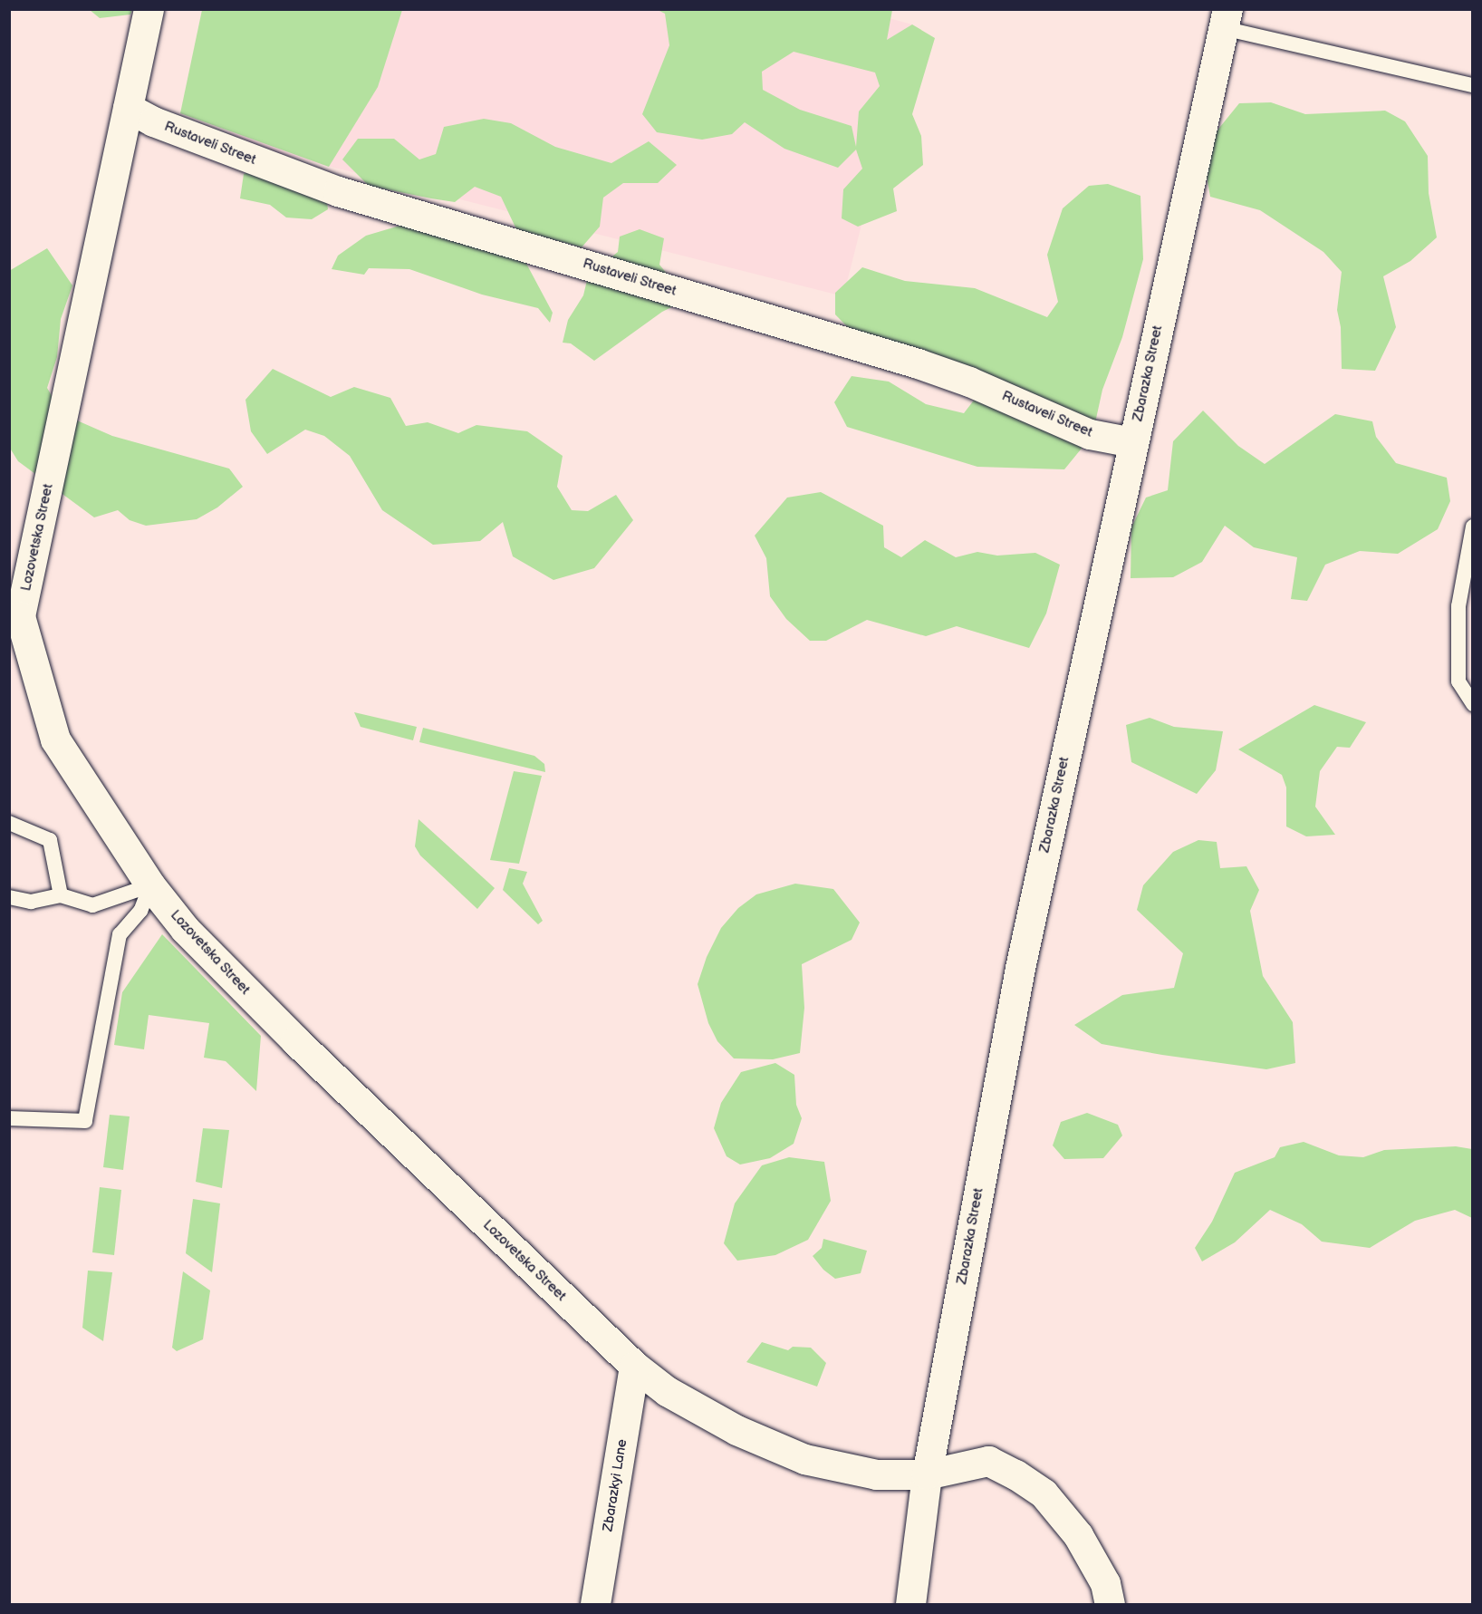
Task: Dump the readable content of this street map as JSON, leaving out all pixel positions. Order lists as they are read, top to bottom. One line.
{"streets":{"street":["Rustaveli Street","Zbarazka Street","Lozovetska Street","Zbarazkyi Lane"]},"crossings":[["Rustaveli Street","Zbarazka Street"],["Rustaveli Street","Lozovetska Street"],["Zbarazka Street","Lozovetska Street"],["Lozovetska Street","Zbarazkyi Lane"]]}
